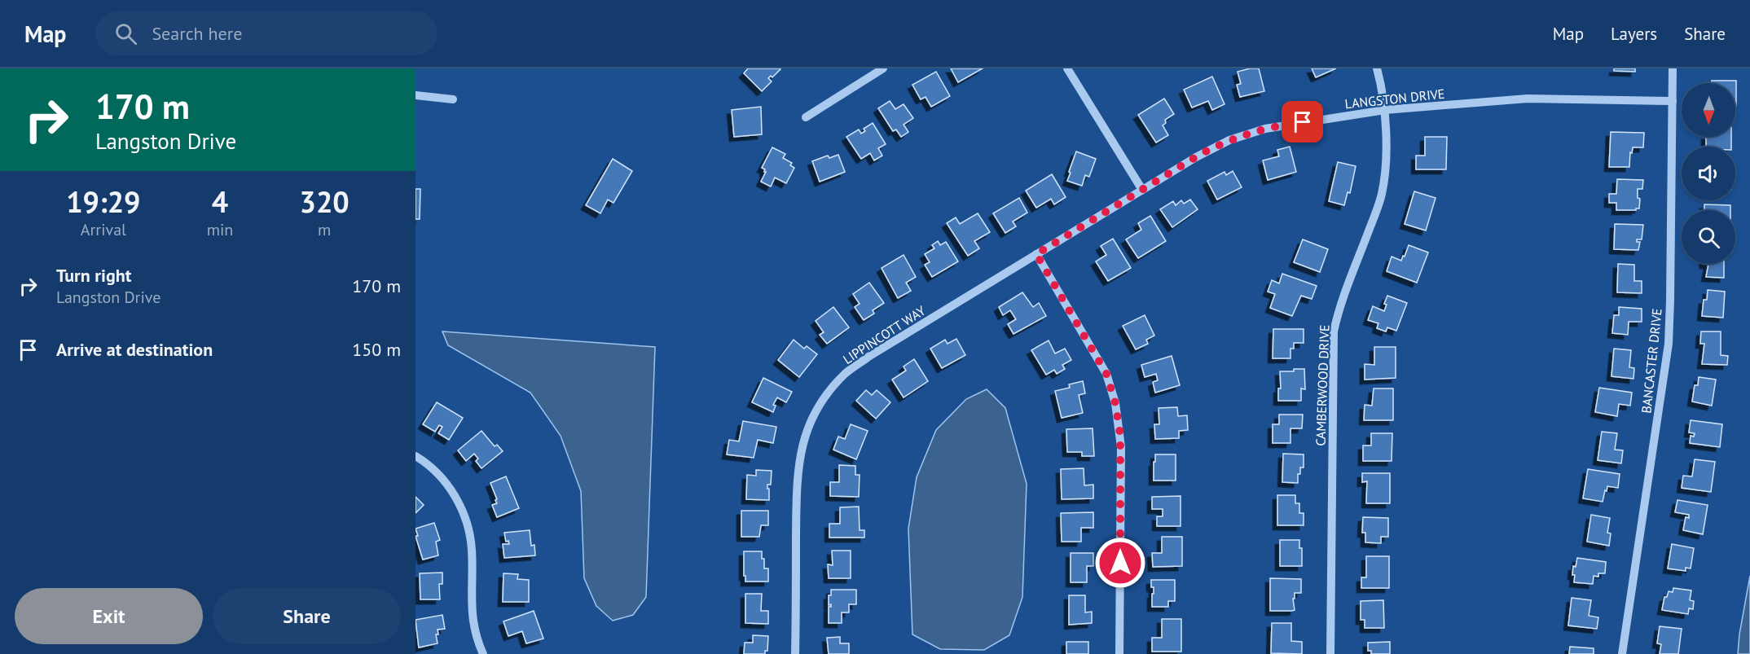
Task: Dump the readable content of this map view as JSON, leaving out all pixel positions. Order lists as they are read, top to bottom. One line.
{"streets":{"street":["LANGSTON DRIVE","LIPPINCOTT WAY","BANCASTER DRIVE","CAMBERWOOD DRIVE"]},"crossings":[["LANGSTON DRIVE","LIPPINCOTT WAY"],["LANGSTON DRIVE","BANCASTER DRIVE"],["LANGSTON DRIVE","CAMBERWOOD DRIVE"]],"north":"bottom","page":{"header":"Map","search":"Search here","nav":["Map","Layers","Share"],"turn":["170 m","Langston Drive"],"eta":["19:29","Arrival","4","min","320","m"],"list":[{"name":"Turn right","note":"Langston Drive","value":"170 m"},{"name":"Arrive at destination","value":"150 m"}],"buttons":["Exit","Share"]}}
